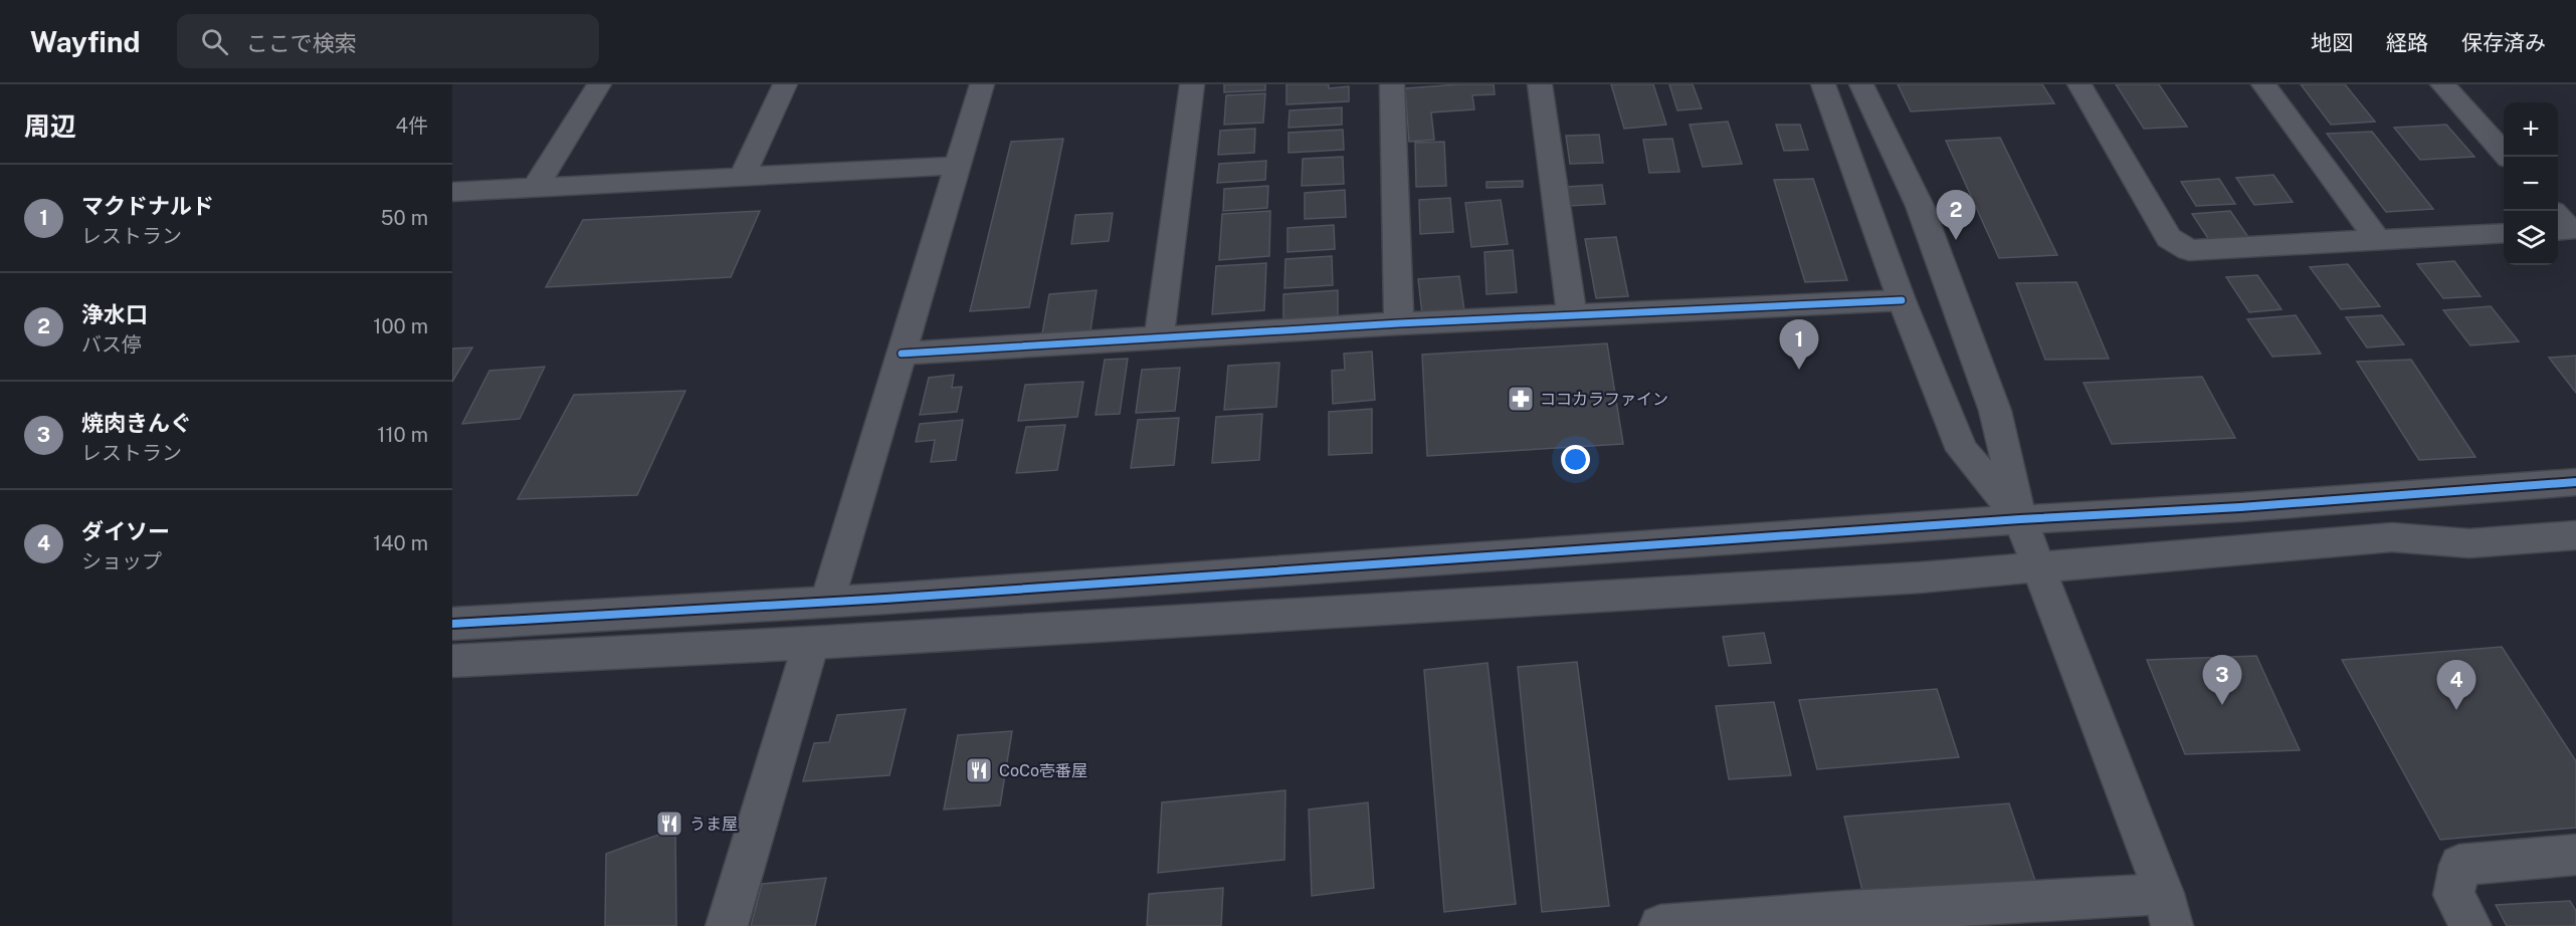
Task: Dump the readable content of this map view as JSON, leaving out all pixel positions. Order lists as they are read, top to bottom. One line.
{"places":{"pharmacy":["ココカラファイン"],"restaurant":["CoCo壱番屋","うま屋"]},"page":{"header":"Wayfind","search":"ここで検索","nav":["地図","経路","保存済み"],"heading":["周辺","4件"],"map_buttons":["+","−"],"list":[{"mark":"1","name":"マクドナルド","note":"レストラン","value":"50 m"},{"mark":"2","name":"浄水口","note":"バス停","value":"100 m"},{"mark":"3","name":"焼肉きんぐ","note":"レストラン","value":"110 m"},{"mark":"4","name":"ダイソー","note":"ショップ","value":"140 m"}],"pins":["2","1","3","4"]}}
